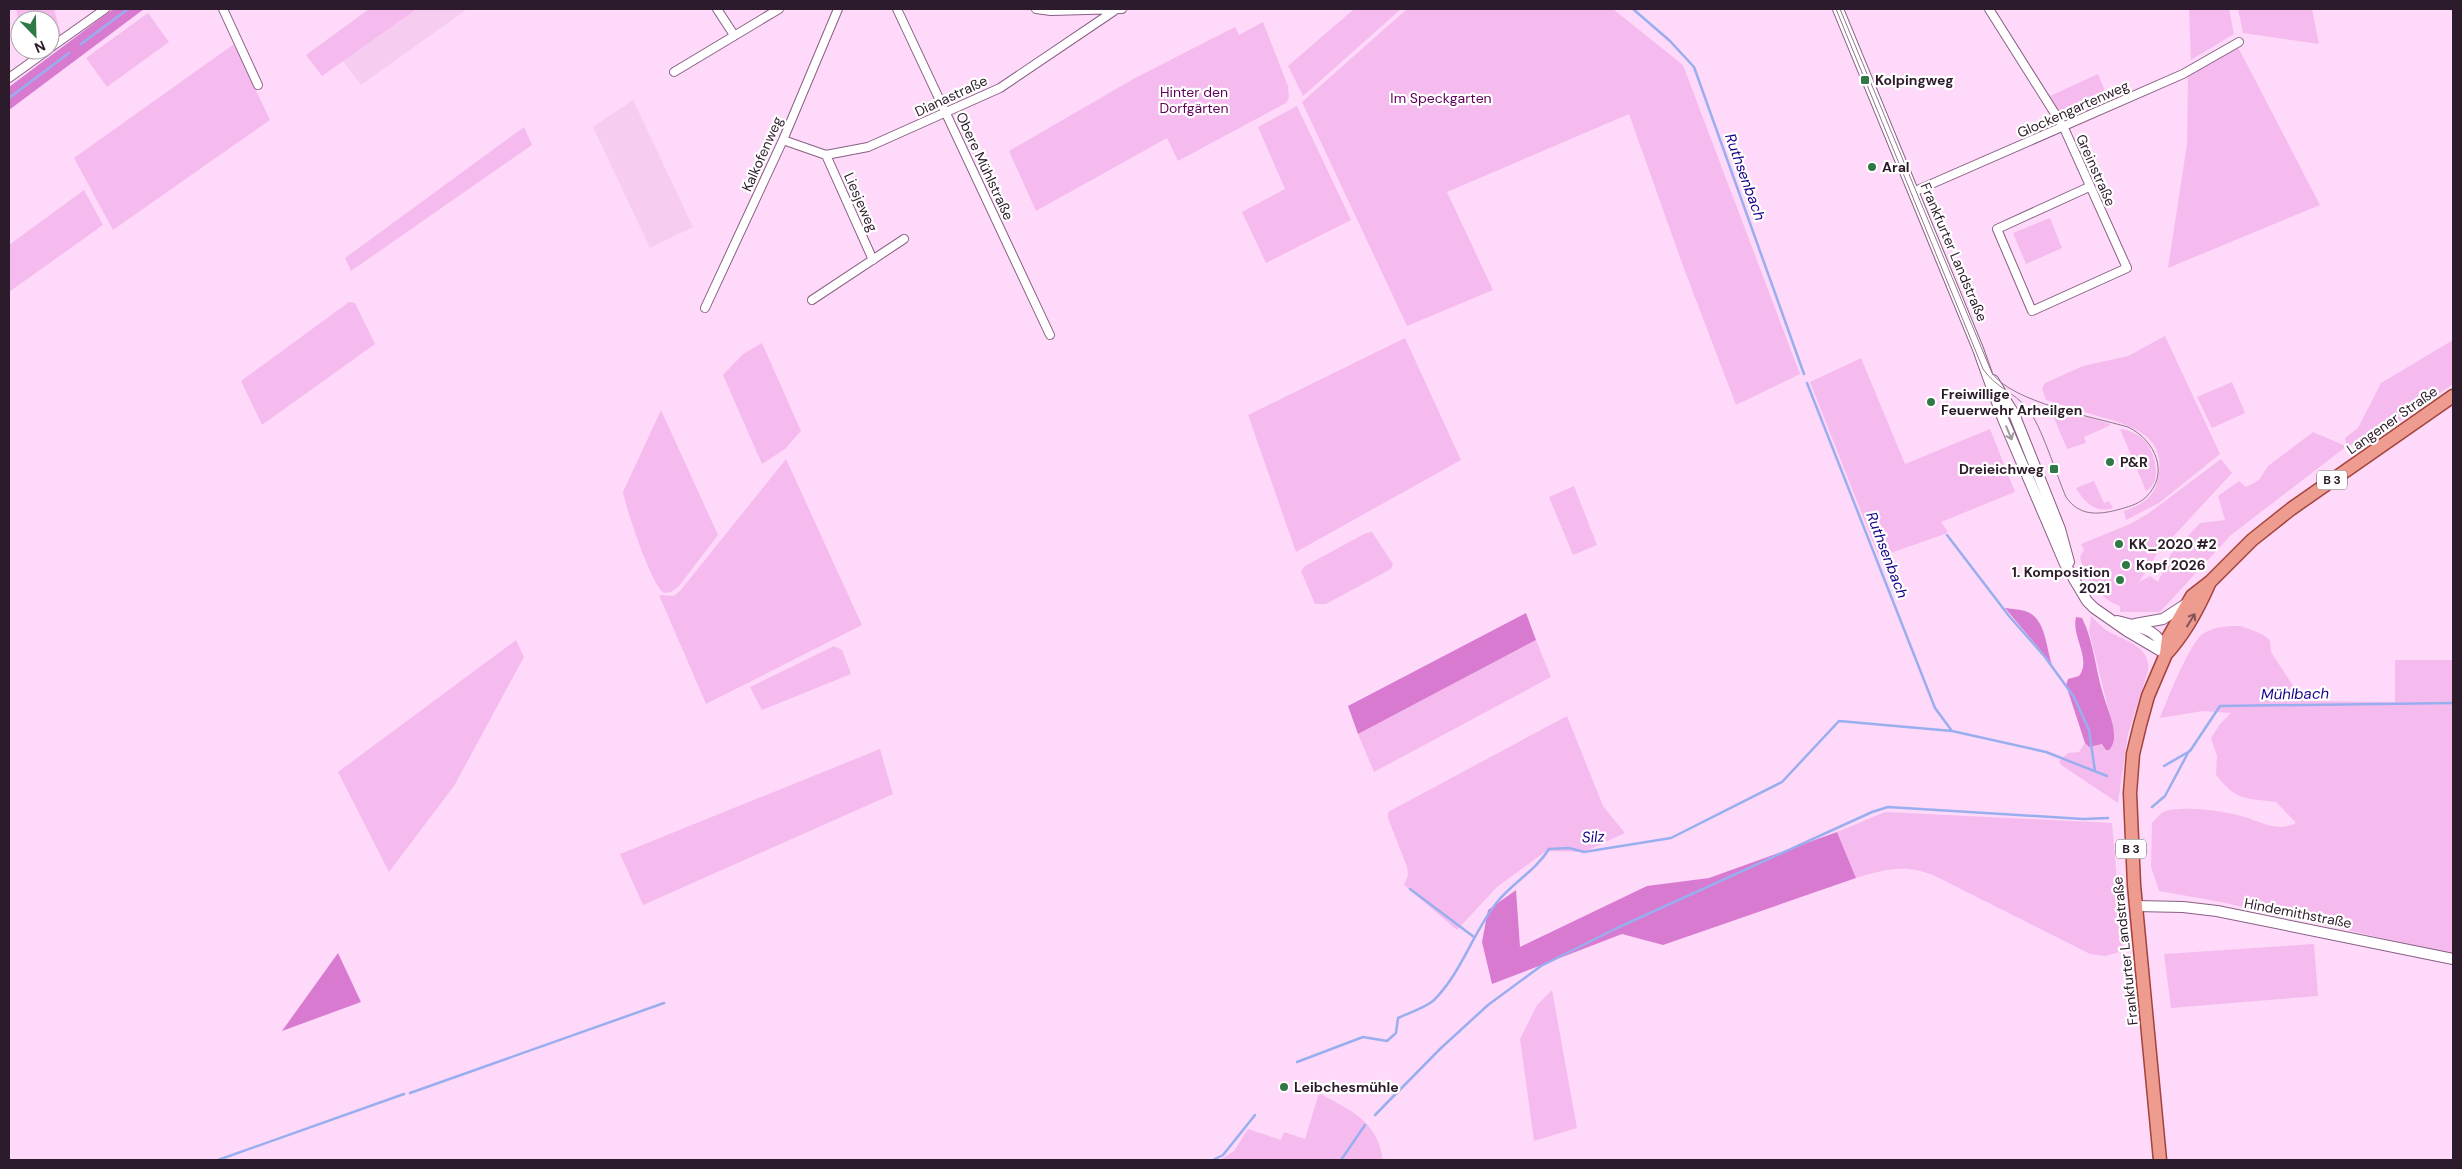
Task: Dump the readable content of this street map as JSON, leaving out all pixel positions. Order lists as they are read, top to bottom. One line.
{"streets":{"main road":["Frankfurter Landstraße","Langener Straße","B 3"],"street":["Dianastraße","Glockengartenweg","Kalkofenweg","Obere Mühlstraße","Greinstraße","Liesjeweg","Hindemithstraße"]},"crossings":[["Dianastraße","Obere Mühlstraße"],["Dianastraße","Liesjeweg"],["Glockengartenweg","Greinstraße"],["Glockengartenweg","Frankfurter Landstraße"],["Frankfurter Landstraße","Langener Straße"],["Frankfurter Landstraße","Hindemithstraße"]],"water":["Ruthsenbach","Mühlbach","Silz"],"parks":["Hinter den Dorfgärten","Im Speckgarten"],"places":{"transit":["Kolpingweg","Dreieichweg"],"other":["Aral","Freiwillige Feuerwehr Arheilgen","P&R","KK_2020 #2","Kopf 2026","1. Komposition 2021","Leibchesmühle"]},"north":"bottom right"}
